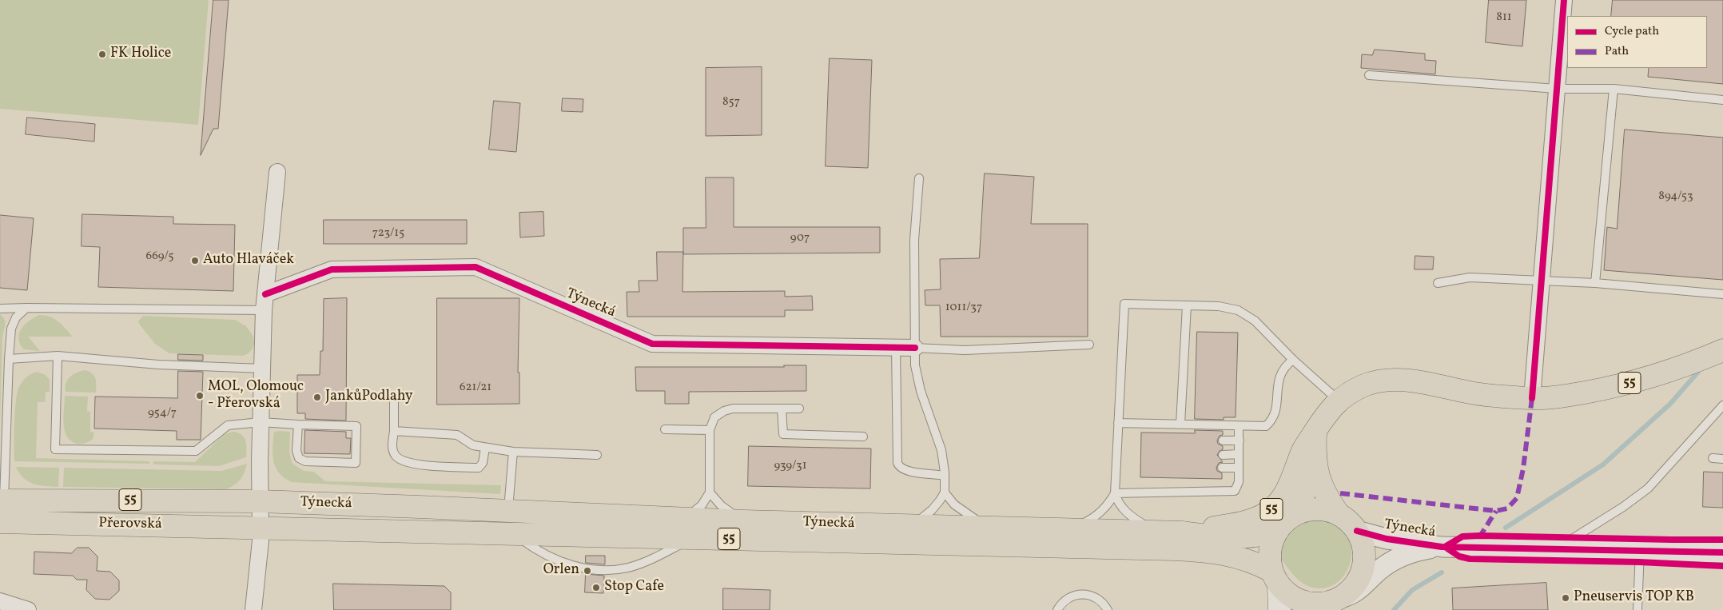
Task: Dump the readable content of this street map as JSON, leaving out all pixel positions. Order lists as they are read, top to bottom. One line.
{"streets":{"main road":["Týnecká","55","Přerovská"]},"crossings":[["Týnecká","55"],["Týnecká","Přerovská"]],"places":["FK Holice","Auto Hlaváček","MOL, Olomouc - Přerovská","JankůPodlahy","Orlen","Stop Cafe","Pneuservis TOP KB"],"house_numbers":["811","857","894/53","723/15","907","669/5","1011/37","621/21","954/7","939/31"],"legend":["Cycle path","Path"]}
